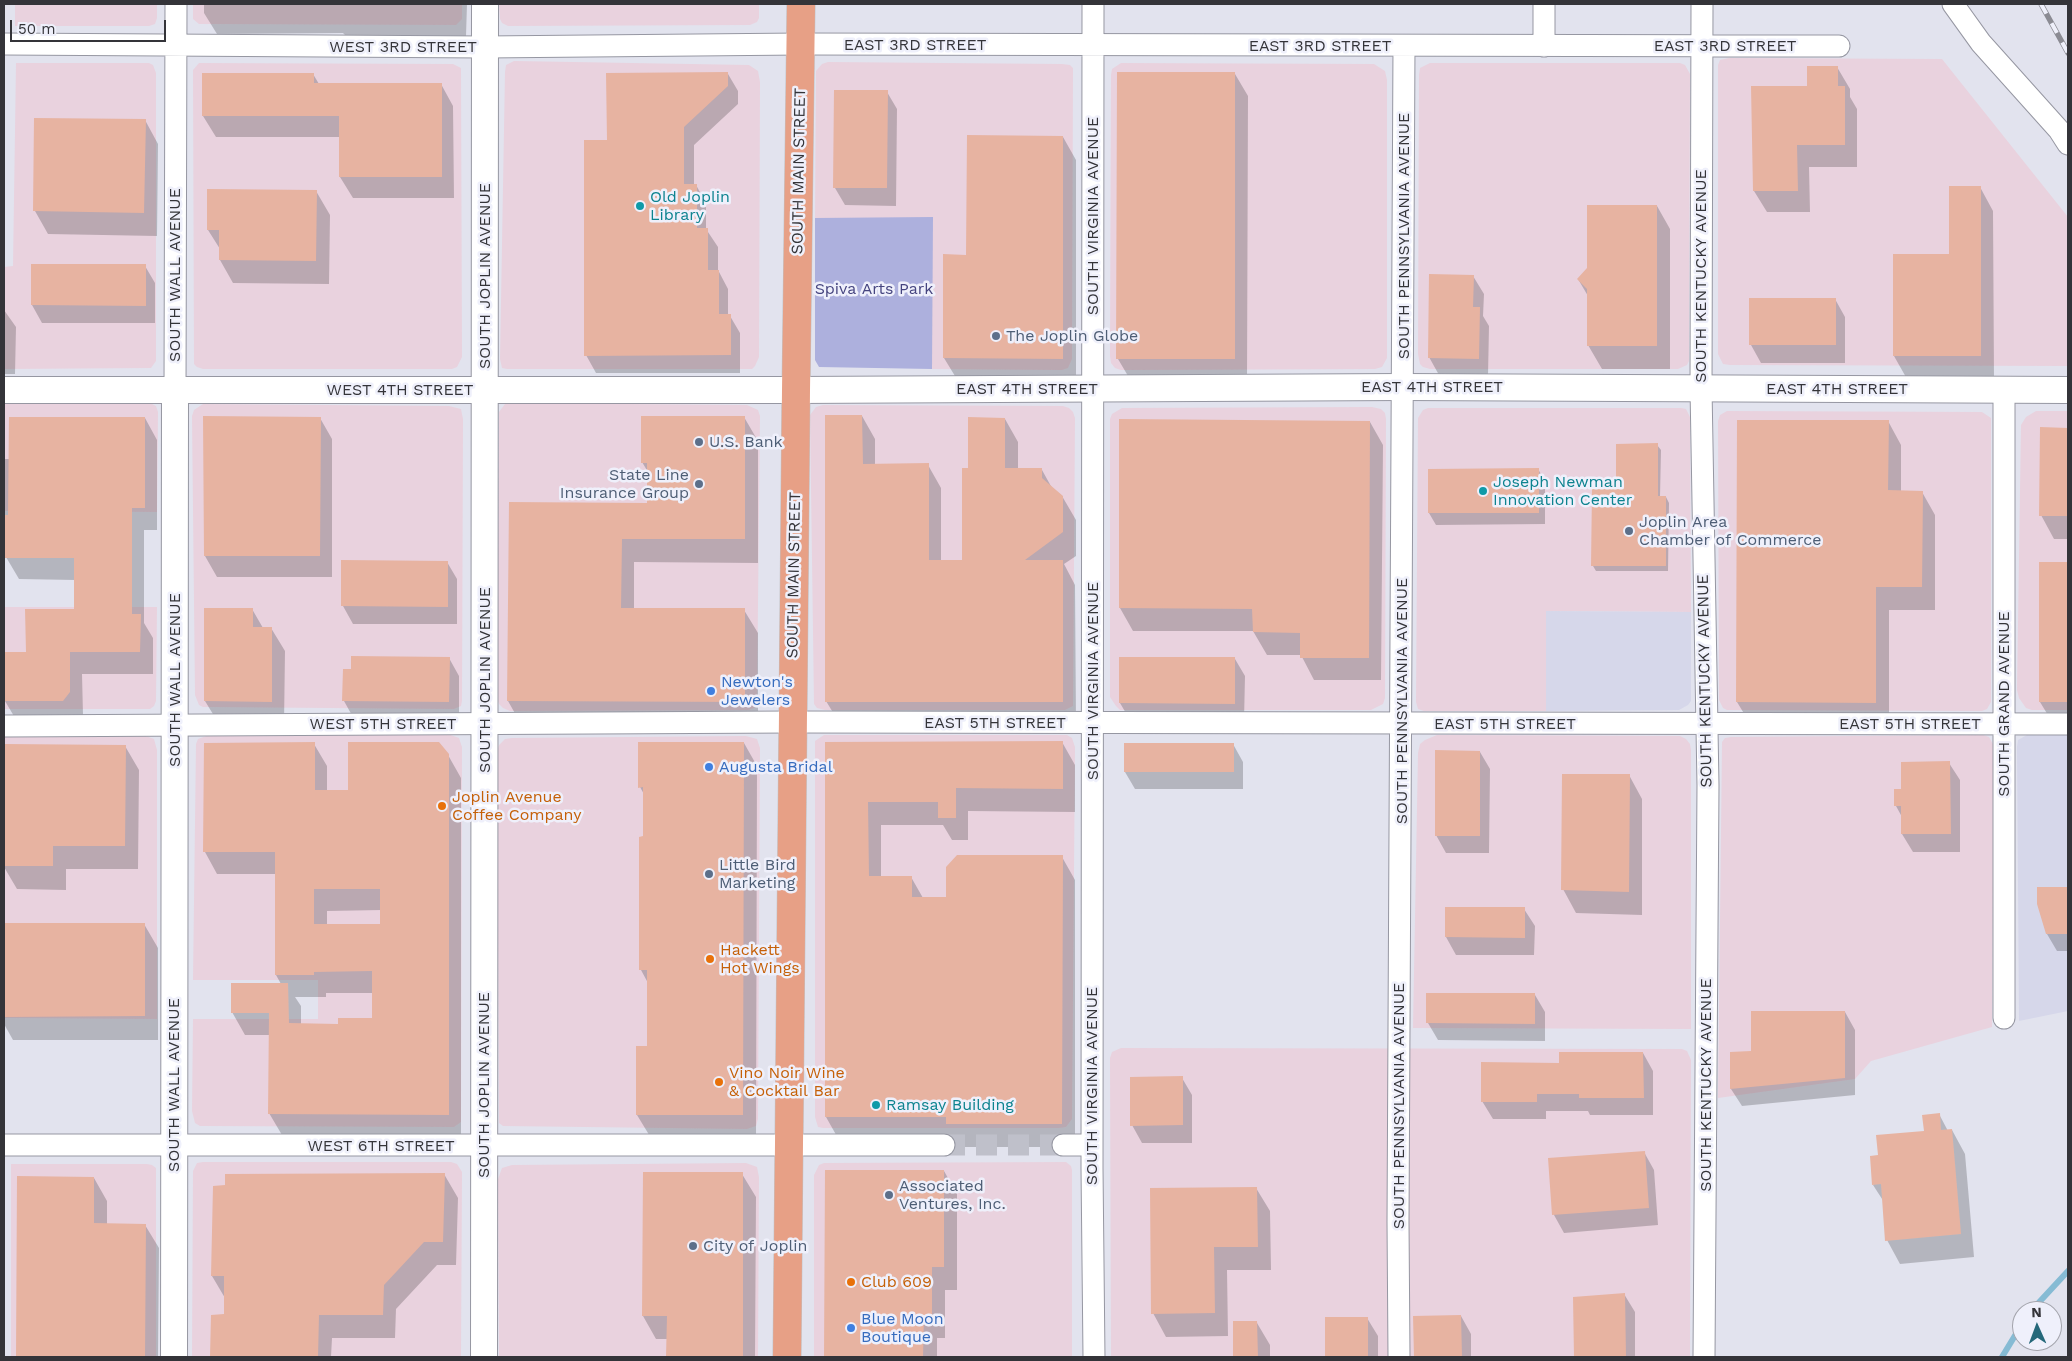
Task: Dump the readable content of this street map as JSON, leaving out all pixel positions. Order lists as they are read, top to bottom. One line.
{"streets":{"main road":["SOUTH MAIN STREET"],"street":["EAST 3RD STREET","WEST 3RD STREET","SOUTH VIRGINIA AVENUE","SOUTH PENNSYLVANIA AVENUE","SOUTH WALL AVENUE","SOUTH JOPLIN AVENUE","SOUTH KENTUCKY AVENUE","EAST 4TH STREET","WEST 4TH STREET","SOUTH GRAND AVENUE","EAST 5TH STREET","WEST 5TH STREET","WEST 6TH STREET"]},"crossings":[["EAST 3RD STREET","WEST 3RD STREET"],["EAST 3RD STREET","SOUTH MAIN STREET"],["EAST 3RD STREET","SOUTH VIRGINIA AVENUE"],["EAST 3RD STREET","SOUTH PENNSYLVANIA AVENUE"],["EAST 3RD STREET","SOUTH KENTUCKY AVENUE"],["WEST 3RD STREET","SOUTH MAIN STREET"],["WEST 3RD STREET","SOUTH WALL AVENUE"],["WEST 3RD STREET","SOUTH JOPLIN AVENUE"],["SOUTH MAIN STREET","EAST 4TH STREET"],["SOUTH MAIN STREET","WEST 4TH STREET"],["SOUTH MAIN STREET","EAST 5TH STREET"],["SOUTH MAIN STREET","WEST 5TH STREET"],["SOUTH MAIN STREET","WEST 6TH STREET"],["SOUTH VIRGINIA AVENUE","EAST 4TH STREET"],["SOUTH VIRGINIA AVENUE","EAST 5TH STREET"],["SOUTH PENNSYLVANIA AVENUE","EAST 4TH STREET"],["SOUTH PENNSYLVANIA AVENUE","EAST 5TH STREET"],["SOUTH WALL AVENUE","WEST 4TH STREET"],["SOUTH WALL AVENUE","WEST 5TH STREET"],["SOUTH WALL AVENUE","WEST 6TH STREET"],["SOUTH JOPLIN AVENUE","WEST 4TH STREET"],["SOUTH JOPLIN AVENUE","WEST 5TH STREET"],["SOUTH JOPLIN AVENUE","WEST 6TH STREET"],["SOUTH KENTUCKY AVENUE","EAST 4TH STREET"],["SOUTH KENTUCKY AVENUE","EAST 5TH STREET"],["EAST 4TH STREET","WEST 4TH STREET"],["EAST 4TH STREET","SOUTH GRAND AVENUE"],["SOUTH GRAND AVENUE","EAST 5TH STREET"],["EAST 5TH STREET","WEST 5TH STREET"]],"parks":["Spiva Arts Park"],"places":["Old Joplin Library","The Joplin Globe","U.S. Bank","State Line Insurance Group","Joseph Newman Innovation Center","Joplin Area Chamber of Commerce","Newton's Jewelers","Augusta Bridal","Joplin Avenue Coffee Company","Little Bird Marketing","Hackett Hot Wings","Vino Noir Wine & Cocktail Bar","Ramsay Building","Associated Ventures, Inc.","City of Joplin","Club 609","Blue Moon Boutique"],"scale_bar":"50 m","north":"top"}
